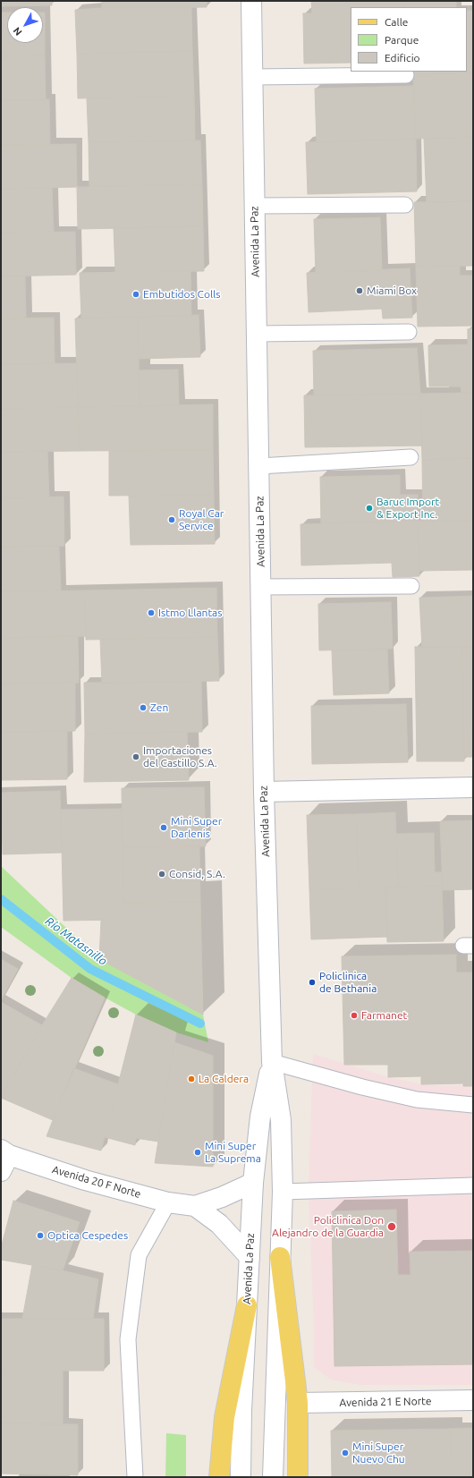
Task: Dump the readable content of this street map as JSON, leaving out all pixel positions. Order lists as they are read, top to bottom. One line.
{"streets":{"main road":["Avenida La Paz","Avenida 20 F Norte","Avenida 21 E Norte"]},"crossings":[["Avenida La Paz","Avenida 20 F Norte"]],"water":["Río Matasnillo"],"places":["Miami Box","Embutidos Colls","Baruc Import & Export Inc.","Royal Car Service","Istmo Llantas","Zen","Importaciones del Castillo S.A.","Mini Super Darlenis","Consid, S.A.","Policlinica de Bethania","Farmanet","La Caldera","Mini Super La Suprema","Policlinica Don Alejandro de la Guardia","Optica Cespedes","Mini Super Nuevo Chu"],"legend":["Calle","Parque","Edificio"],"north":"bottom left"}
